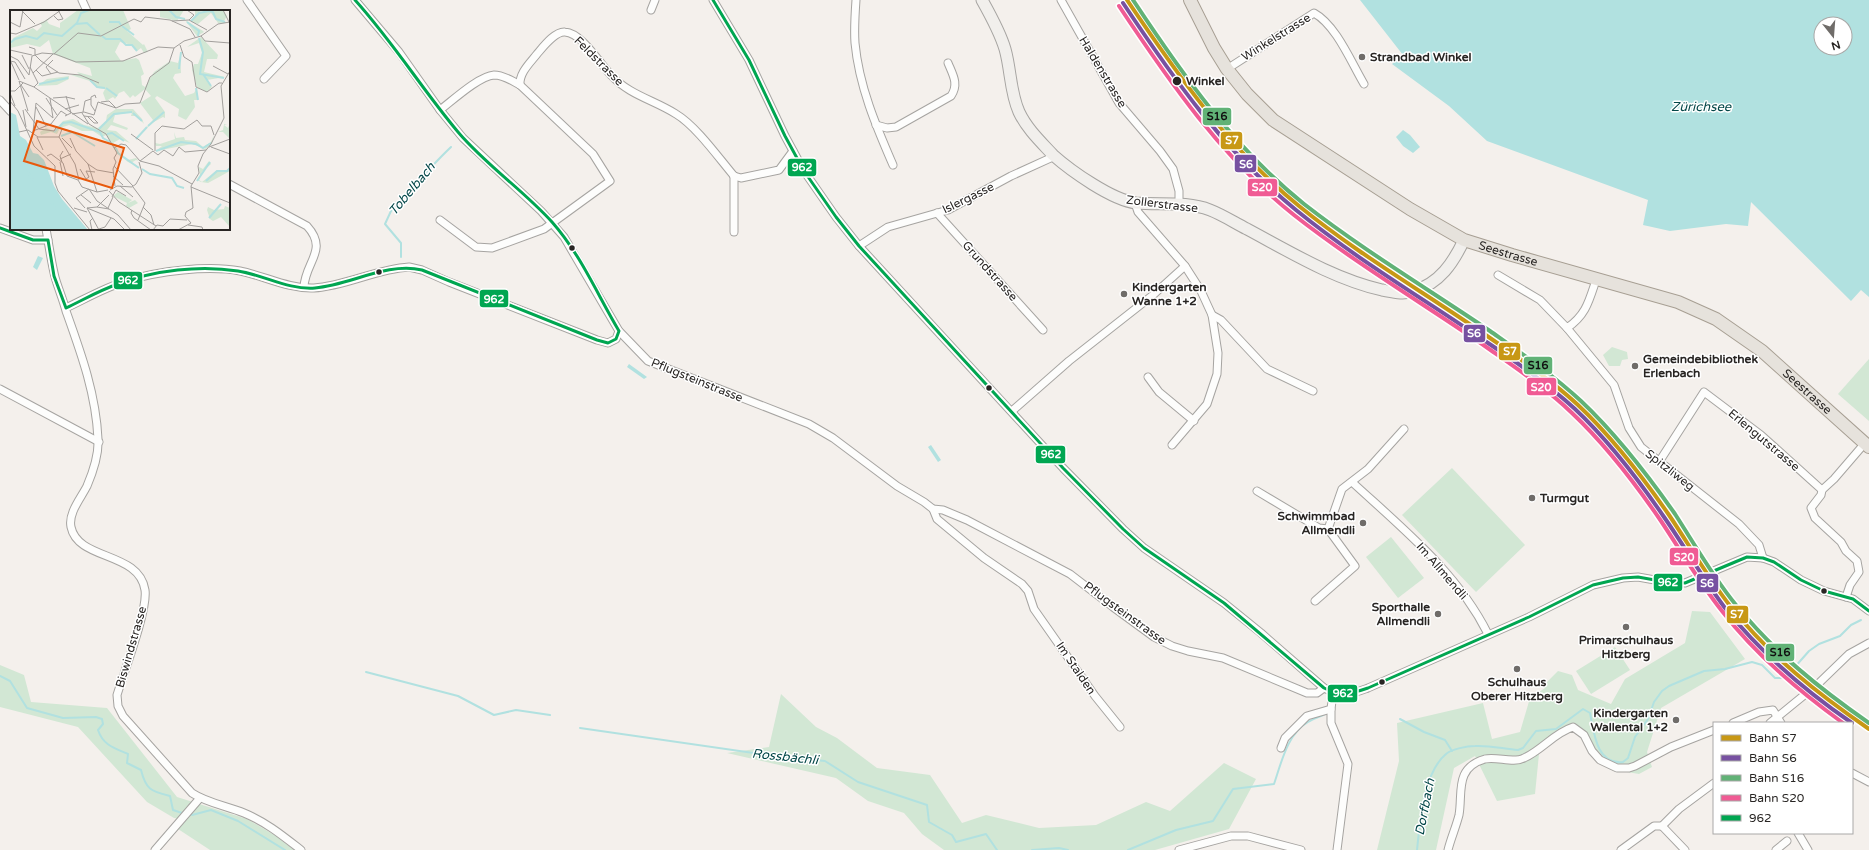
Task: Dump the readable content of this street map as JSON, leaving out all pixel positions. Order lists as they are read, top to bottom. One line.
{"streets":{"main road":["Seestrasse"],"street":["Winkelstrasse","Feldstrasse","Haldenstrasse","Islergasse","Zollerstrasse","Grundstrasse","Pflugsteinstrasse","Erlengutstrasse","Spitzliweg","Im Allmendli","Biswindstrasse","Im Stalden"]},"crossings":[["Winkelstrasse","Seestrasse"],["Haldenstrasse","Zollerstrasse"],["Islergasse","Zollerstrasse"],["Islergasse","Grundstrasse"],["Zollerstrasse","Seestrasse"],["Pflugsteinstrasse","Im Stalden"],["Erlengutstrasse","Spitzliweg"]],"water":["Zürichsee","Tobelbach","Rossbächli","Dorfbach"],"places":["Strandbad Winkel","Winkel","Kindergarten Wanne 1+2","Gemeindebibliothek Erlenbach","Turmgut","Schwimmbad Allmendli","Sporthalle Allmendli","Primarschulhaus Hitzberg","Schulhaus Oberer Hitzberg","Kindergarten Wallental 1+2"],"lines":["rail line S7","rail line S16","transit line 962","rail line S6","rail line S20"],"legend":["Bahn S7","Bahn S6","Bahn S16","Bahn S20","962"],"north":"bottom"}
